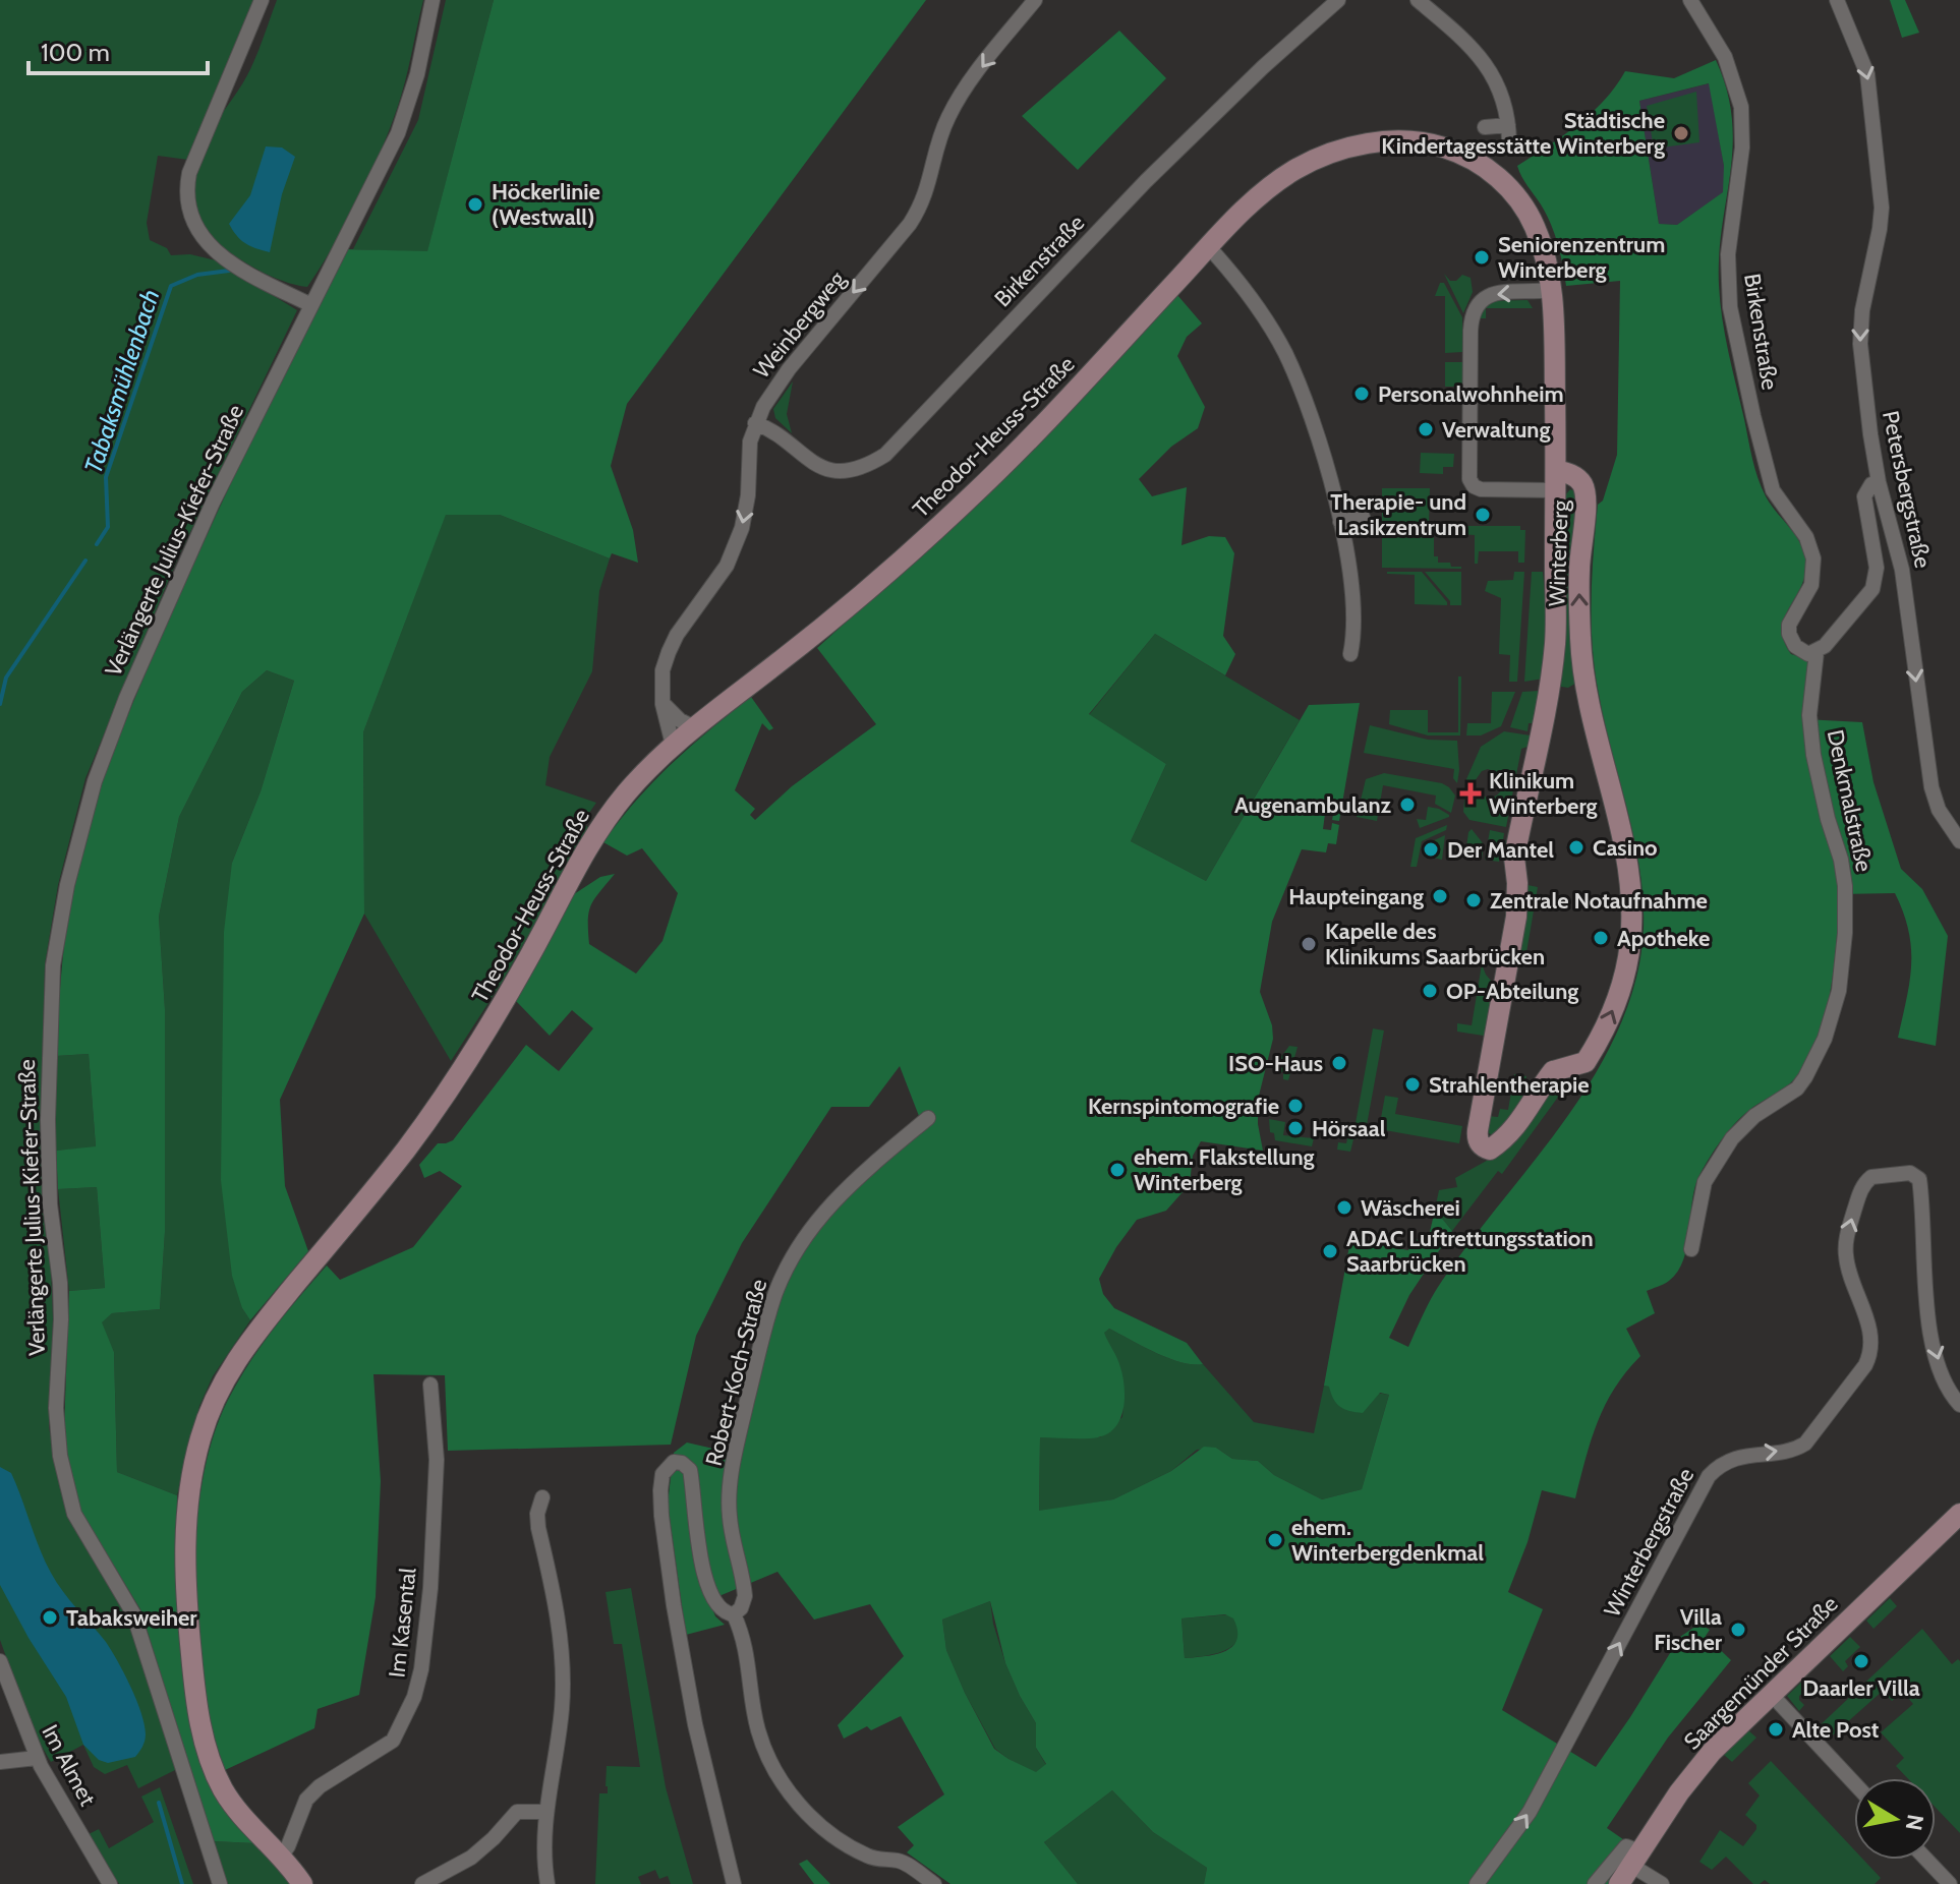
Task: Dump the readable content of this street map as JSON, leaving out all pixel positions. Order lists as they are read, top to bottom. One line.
{"streets":{"street":["Birkenstraße","Weinbergweg","Theodor-Heuss-Straße","Petersbergstraße","Verlängerte Julius-Kiefer-Straße","Winterberg","Denkmalstraße","Robert-Koch-Straße","Winterbergstraße","Im Kasental","Saargemünder Straße","Im Almet"]},"crossings":[["Birkenstraße","Weinbergweg"],["Birkenstraße","Denkmalstraße"],["Weinbergweg","Theodor-Heuss-Straße"],["Theodor-Heuss-Straße","Winterberg"],["Theodor-Heuss-Straße","Im Kasental"]],"one_way":["Weinbergweg","Petersbergstraße"],"water":["Tabaksmühlenbach"],"places":{"other":["Städtische Kindertagesstätte Winterberg","Höckerlinie (Westwall)","Seniorenzentrum Winterberg","Personalwohnheim","Verwaltung","Therapie- und Lasikzentrum","Augenambulanz","Casino","Der Mantel","Haupteingang","Zentrale Notaufnahme","Apotheke","Kapelle des Klinikums Saarbrücken","OP-Abteilung","ISO-Haus","Strahlentherapie","Kernspintomografie","Hörsaal","ehem. Flakstellung Winterberg","Wäscherei","ADAC Luftrettungsstation Saarbrücken","ehem. Winterbergdenkmal","Tabaksweiher","Villa Fischer","Daarler Villa","Alte Post"],"health":["Klinikum Winterberg"]},"scale_bar":"100 m","north":"right"}
